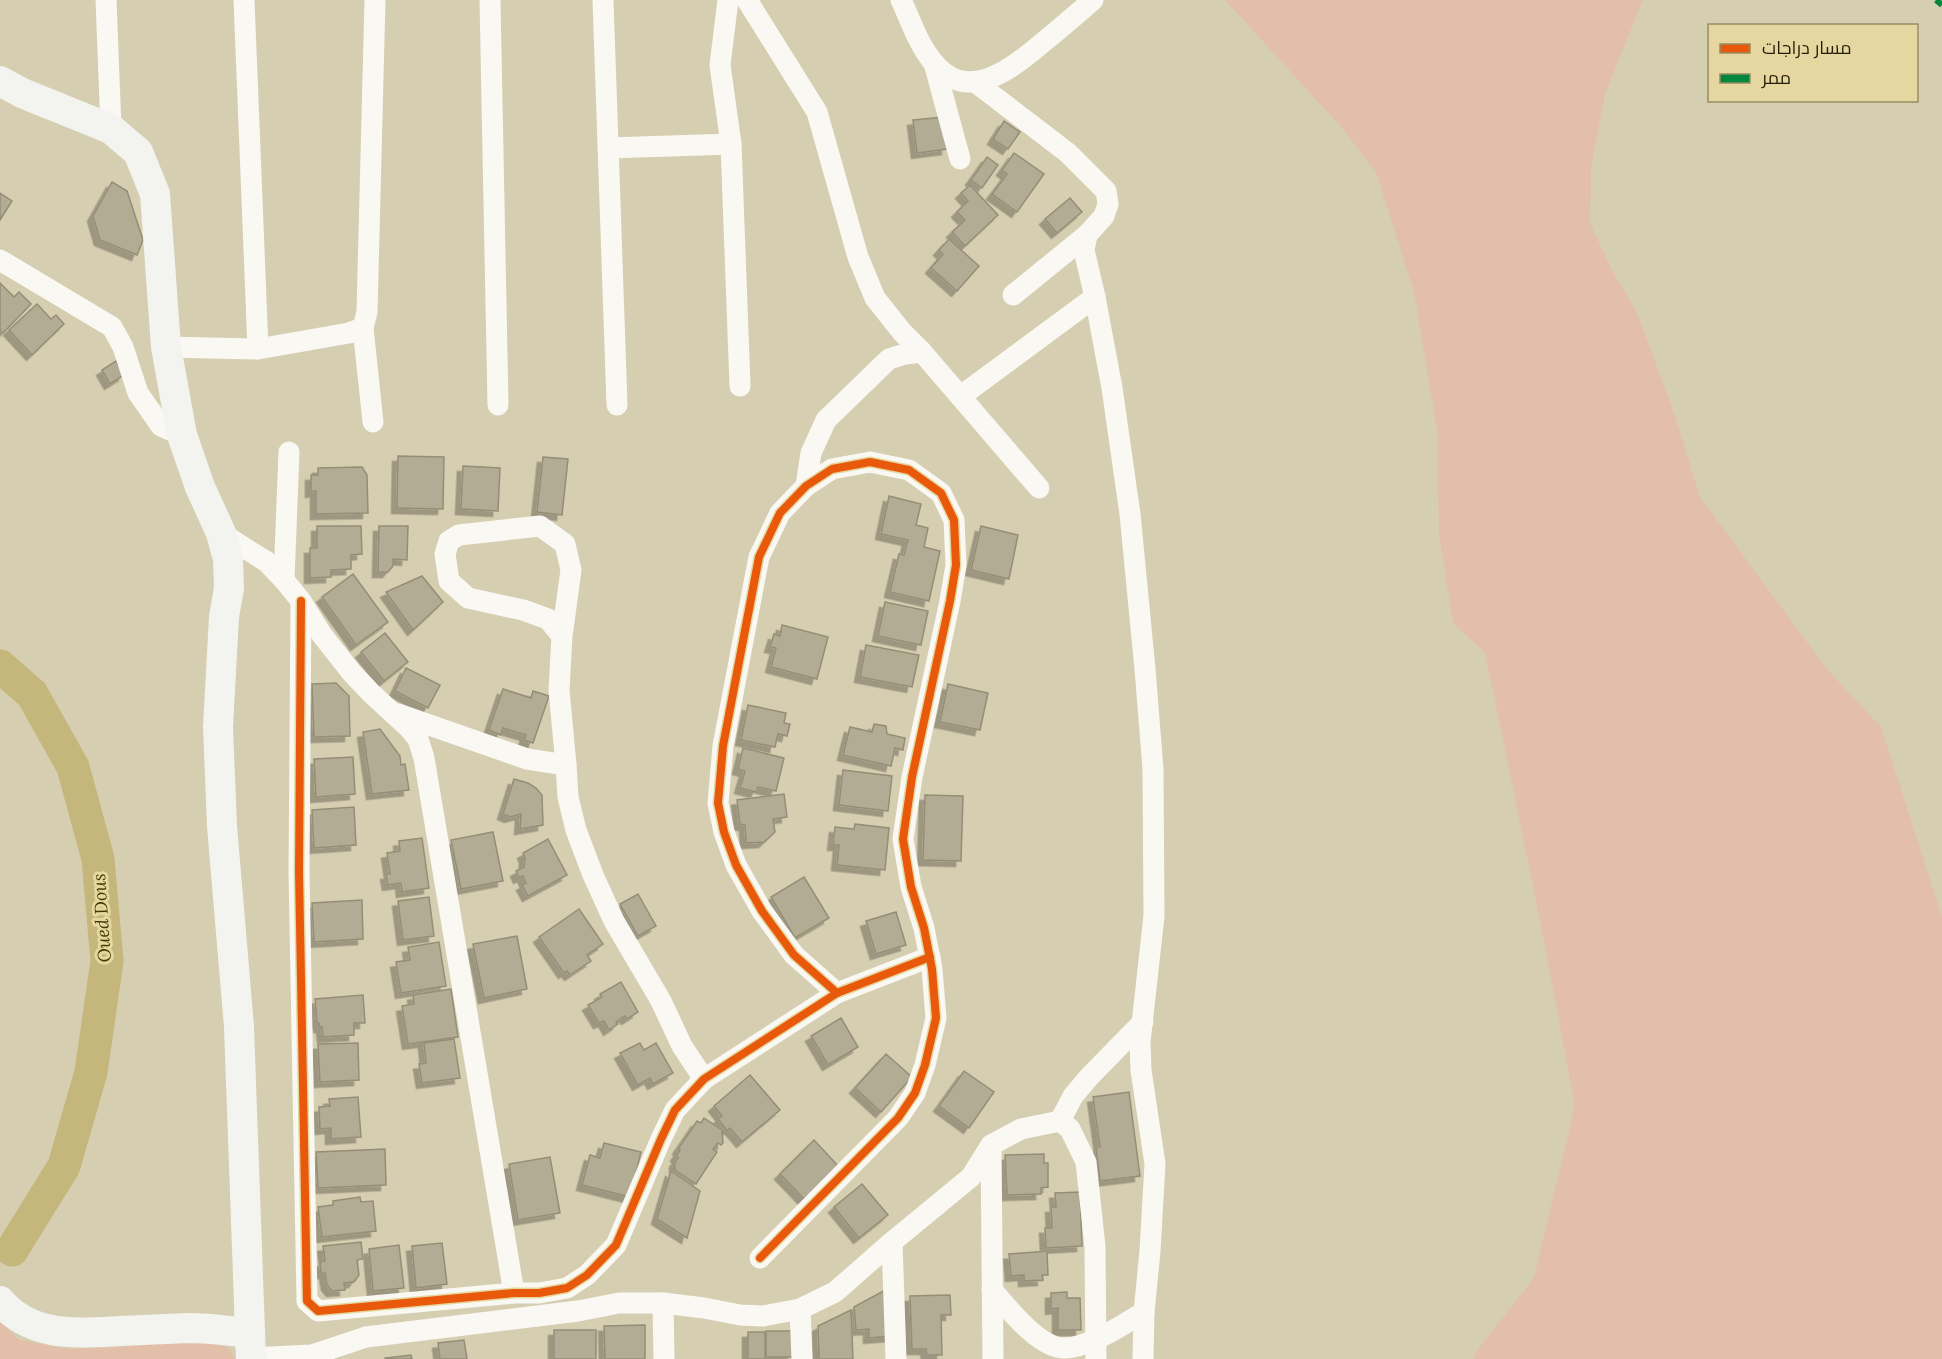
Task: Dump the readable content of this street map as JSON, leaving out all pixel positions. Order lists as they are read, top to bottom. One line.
{"water":["Oued Dous"],"legend":["مسار دراجات","ممر"]}
